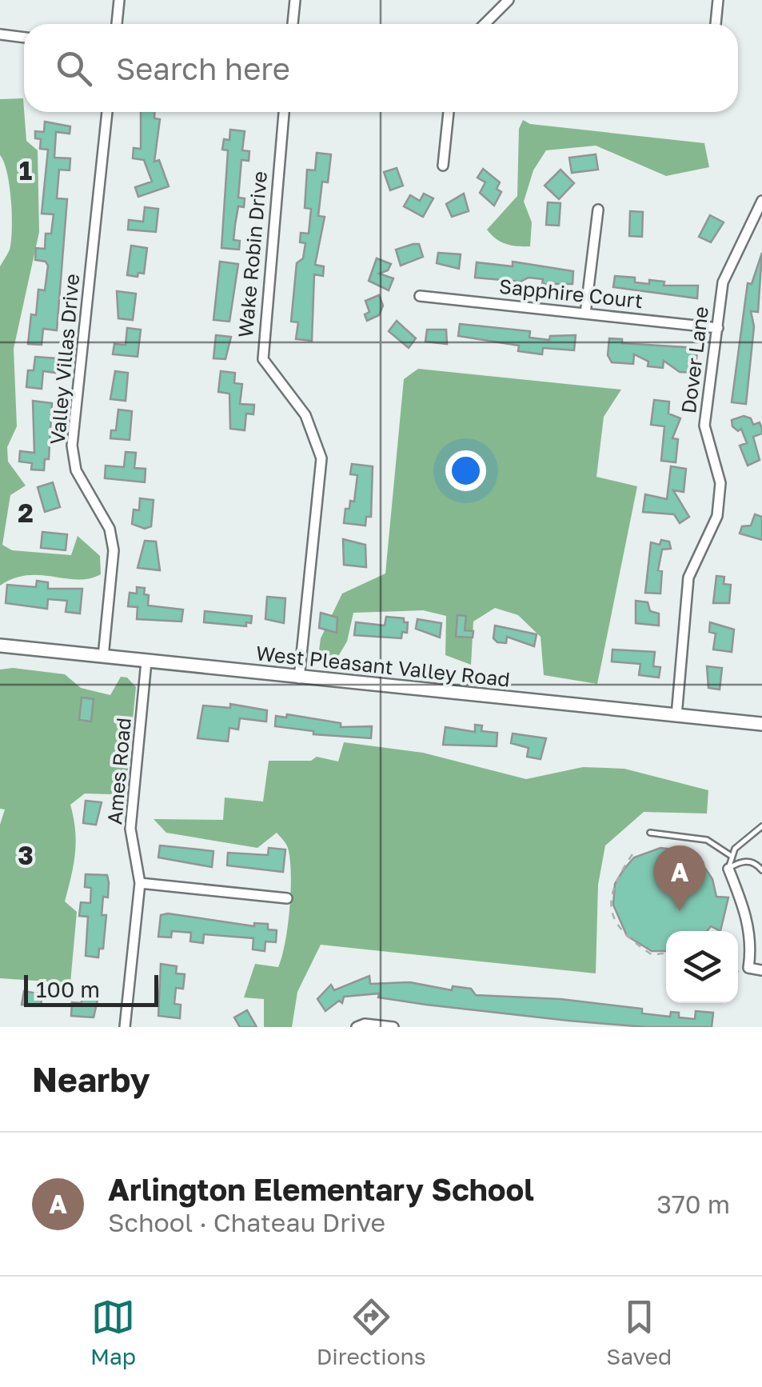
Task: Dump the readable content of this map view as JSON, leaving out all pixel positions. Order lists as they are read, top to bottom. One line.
{"streets":{"main road":["West Pleasant Valley Road"],"street":["Wake Robin Drive","Sapphire Court","Valley Villas Drive","Dover Lane","Ames Road"]},"crossings":[["Wake Robin Drive","West Pleasant Valley Road"],["Sapphire Court","Dover Lane"],["Valley Villas Drive","West Pleasant Valley Road"],["Dover Lane","West Pleasant Valley Road"],["West Pleasant Valley Road","Ames Road"]],"scale_bar":"100 m","page":{"search":"Search here","pins":"A","scale":"100 m","heading":"Nearby","list":[{"mark":"A","name":"Arlington Elementary School","note":"School · Chateau Drive","value":"370 m"}],"nav":["Map","Directions","Saved"]},"grid":{"rows":["1","2","3"]}}
